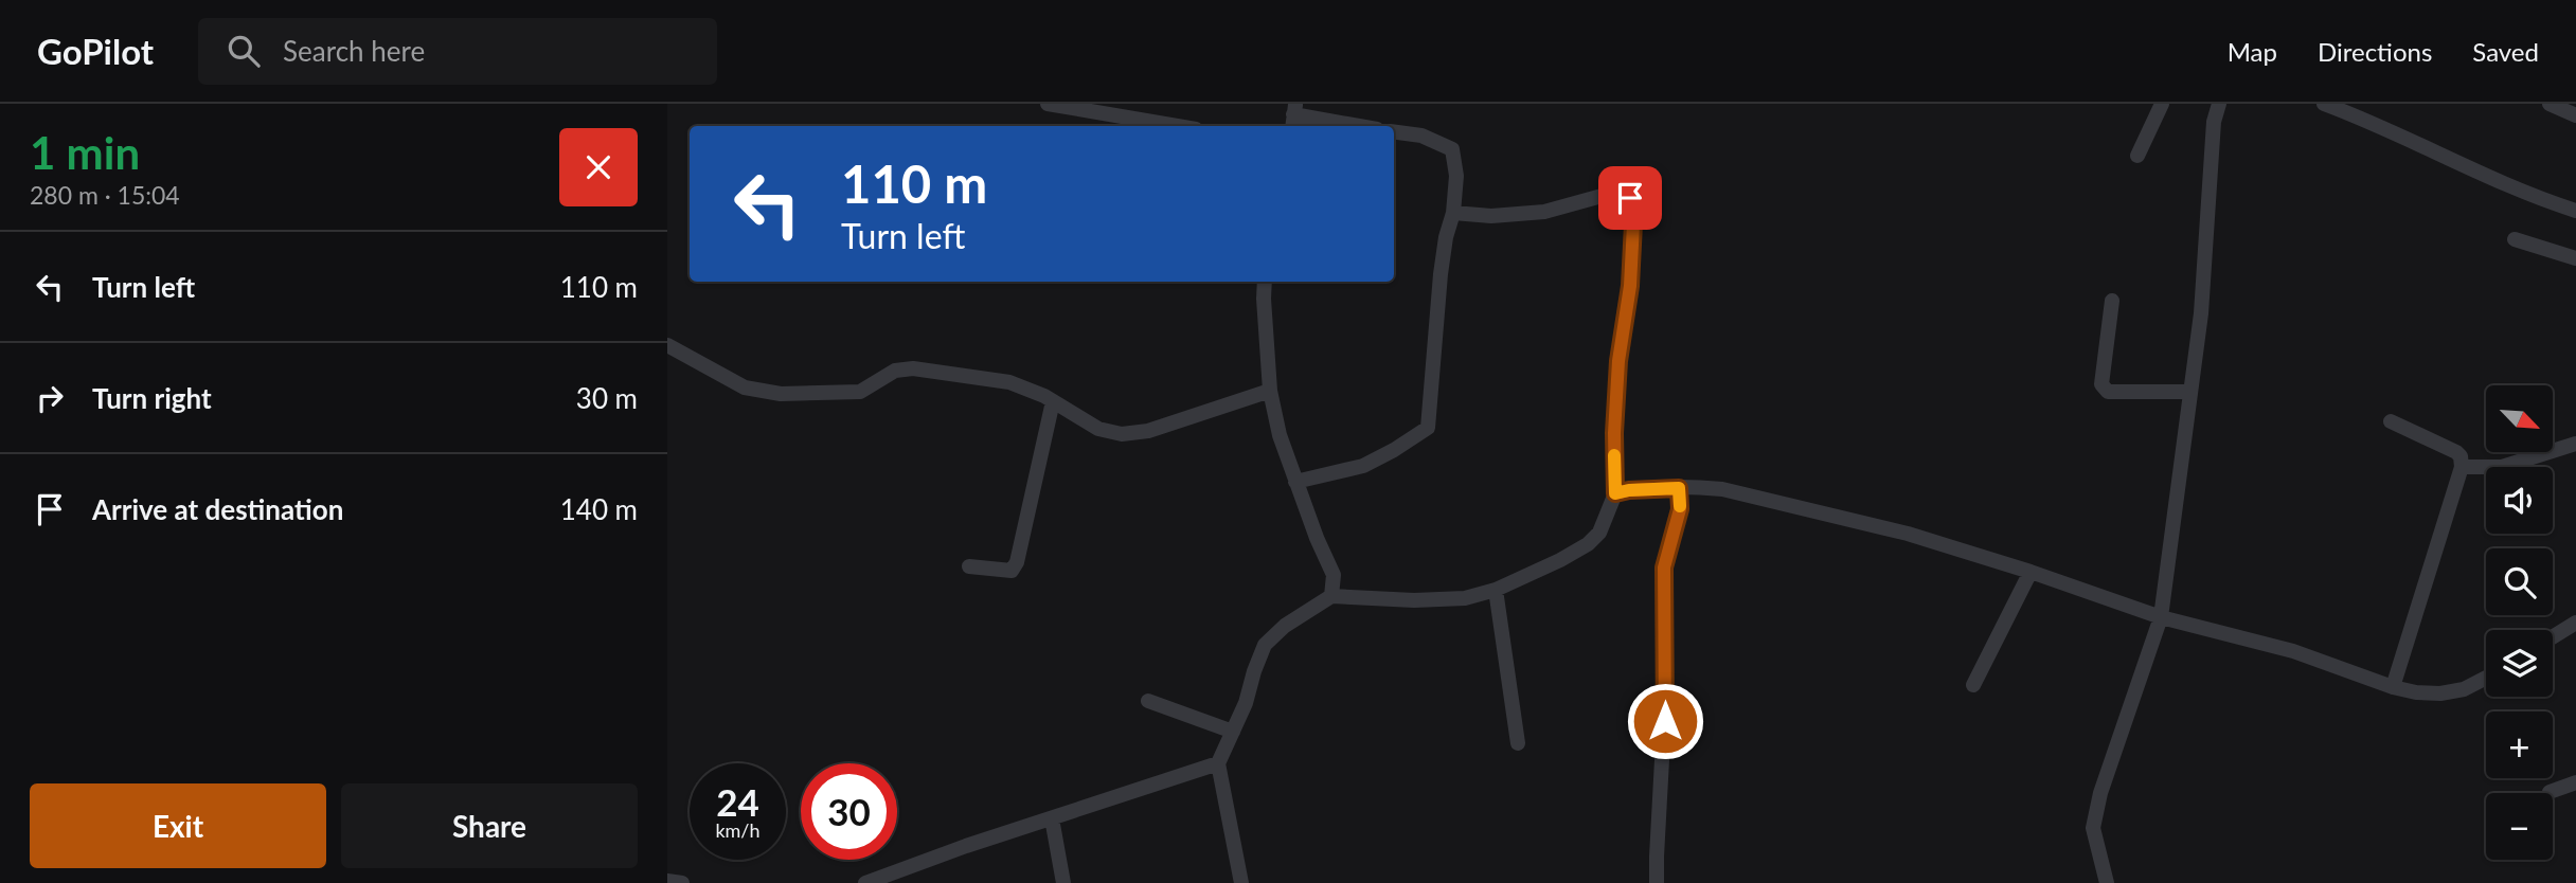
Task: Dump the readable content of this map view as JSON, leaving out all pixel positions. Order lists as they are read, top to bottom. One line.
{"north":"bottom right","page":{"header":"GoPilot","search":"Search here","nav":["Map","Directions","Saved"],"heading":["1 min","280 m · 15:04"],"turn":["110 m","Turn left"],"list":[{"name":"Turn left","value":"110 m"},{"name":"Turn right","value":"30 m"},{"name":"Arrive at destination","value":"140 m"}],"map_buttons":["+","−"],"speed":"24 km/h","limit":"30","buttons":["Exit","Share"]}}
